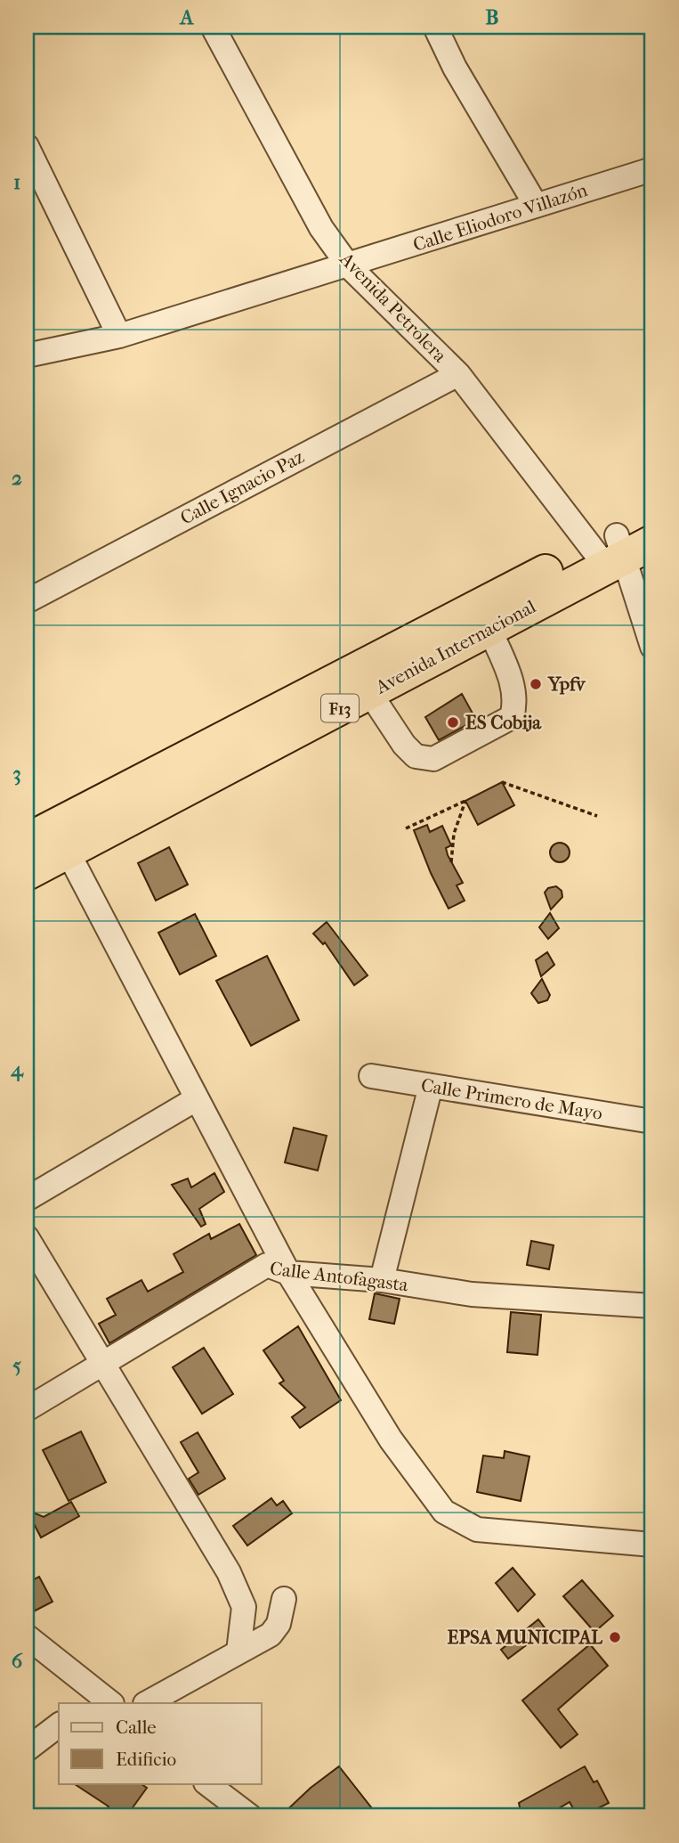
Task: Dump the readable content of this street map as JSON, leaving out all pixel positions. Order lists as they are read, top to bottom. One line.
{"streets":{"highway":["Avenida Internacional","F13"],"street":["Calle Eliodoro Villazón","Avenida Petrolera","Calle Ignacio Paz","Calle Primero de Mayo","Calle Antofagasta"]},"crossings":[["Calle Eliodoro Villazón","Avenida Petrolera"],["Avenida Petrolera","Calle Ignacio Paz"],["Avenida Petrolera","Avenida Internacional"]],"places":["Ypfv","ES Cobija","EPSA MUNICIPAL"],"legend":["Calle","Edificio"],"grid":{"columns":["A","B"],"rows":["1","2","3","4","5","6"]}}
